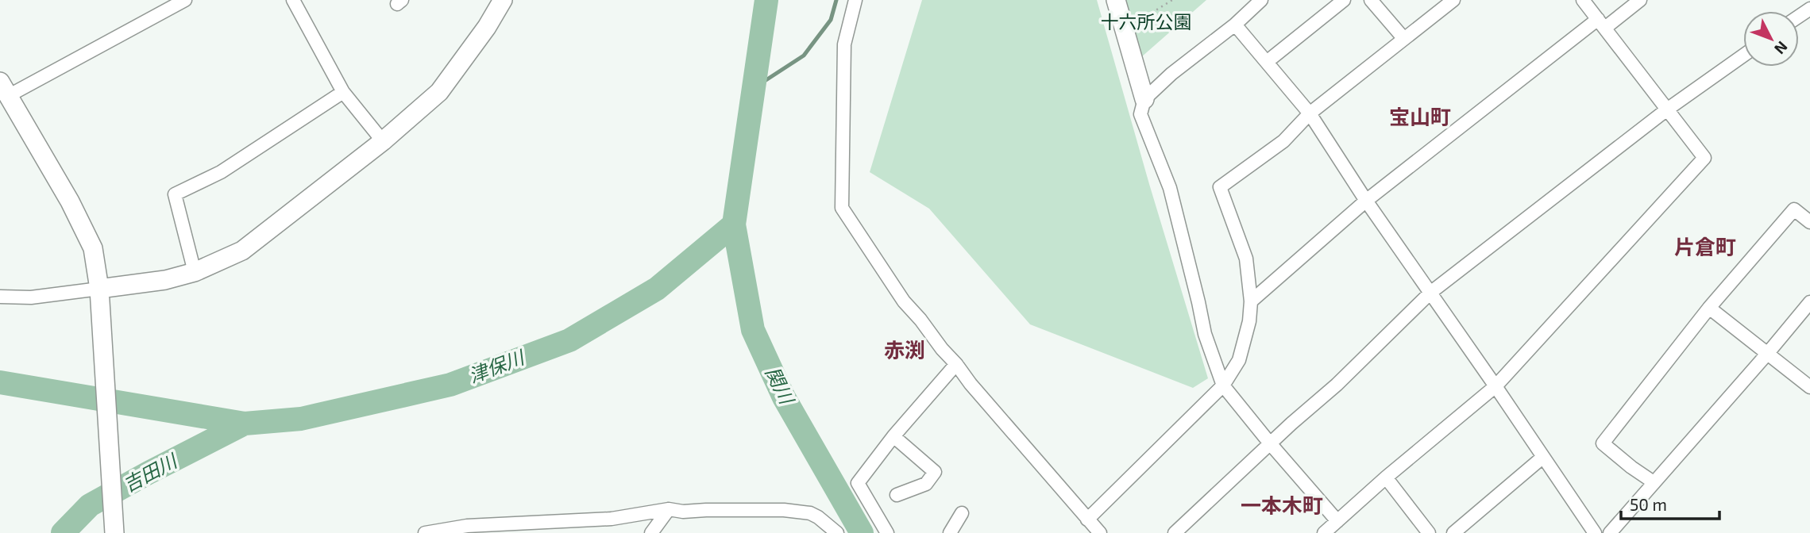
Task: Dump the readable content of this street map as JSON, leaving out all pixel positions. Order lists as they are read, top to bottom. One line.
{"districts":["宝山町","片倉町","赤渕","一本木町"],"water":["津保川","関川","吉田川"],"parks":["十六所公園"],"scale_bar":"50 m","north":"bottom right"}
